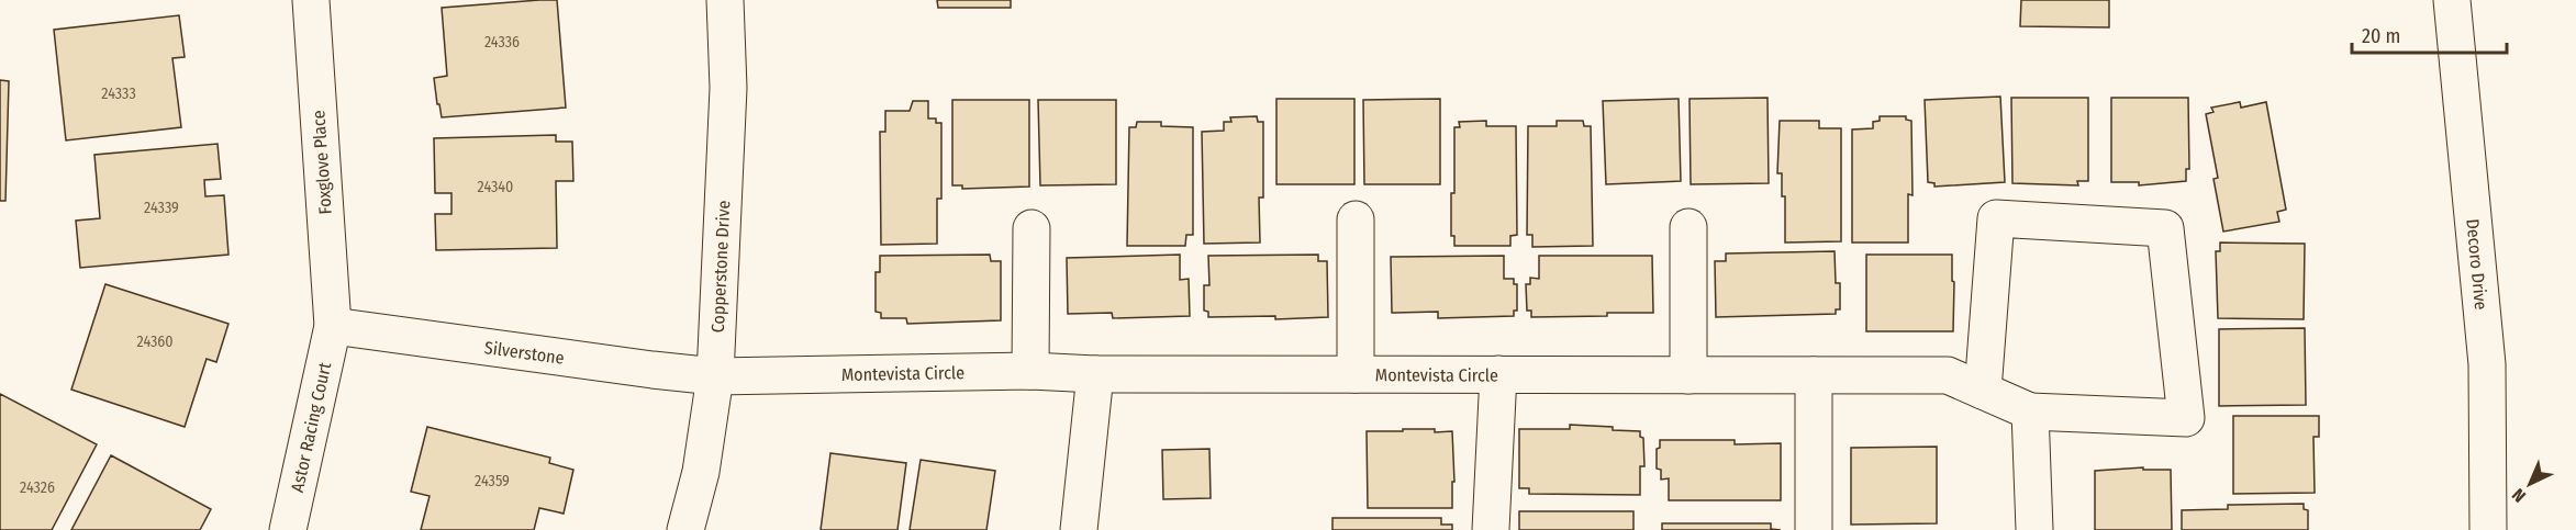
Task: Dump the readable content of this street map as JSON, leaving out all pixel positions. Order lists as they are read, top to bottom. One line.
{"streets":{"street":["Foxglove Place","Decoro Drive","Copperstone Drive","Silverstone","Montevista Circle","Astor Racing Court"]},"crossings":[["Foxglove Place","Silverstone"],["Foxglove Place","Astor Racing Court"],["Copperstone Drive","Silverstone"],["Copperstone Drive","Montevista Circle"],["Silverstone","Montevista Circle"],["Silverstone","Astor Racing Court"]],"house_numbers":["24336","24333","24340","24339","24360","24359","24326"],"scale_bar":"20 m","north":"bottom left"}
